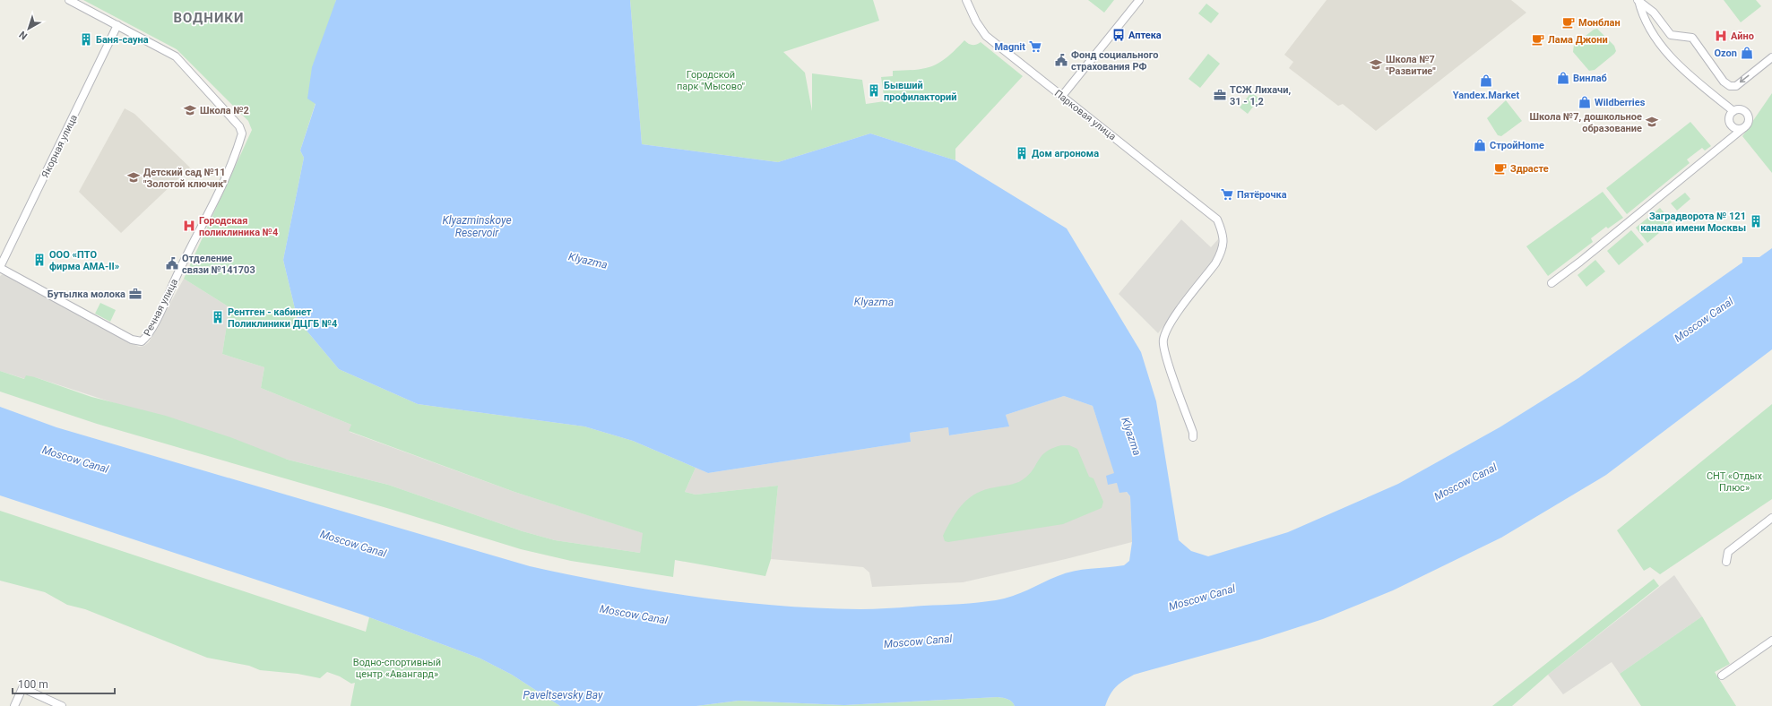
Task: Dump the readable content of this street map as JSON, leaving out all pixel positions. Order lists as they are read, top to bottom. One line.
{"streets":{"street":["Парковая улица","Якорная улица","Речная улица"]},"crossings":[["Якорная улица","Речная улица"]],"districts":["ВОДНИКИ"],"water":["Klyazminskoye Reservoir","Klyazma","Moscow Canal","Paveltsevsky Bay"],"parks":["Городской парк \"Мысово\"","СНТ «Отдых Плюс»","Водно-спортивный центр «Авангард»"],"places":{"cafe":["Монблан","Лама Джони","Здрасте"],"bus stop":["Аптека"],"hospital":["Айно","Городская поликлиника №4"],"building":["Баня-сауна","Бывший профилакторий","Дом агронома","Заградворота № 121 канала имени Москвы","ООО «ПТО фирма АМА-II»","Рентген - кабинет Поликлиники ДЦГБ №4"],"supermarket":["Magnit","Пятёрочка"],"shop":["Ozon","Винлаб","Yandex.Market","Wildberries","СтройHome"],"public building":["Фонд социального страхования РФ","Отделение связи №141703"],"school or university":["Школа №7 \"Развитие\"","Школа №2","Школа №7, дошкольное образование","Детский сад №11 \"Золотой ключик\""],"office":["ТСЖ Лихачи, 31 - 1,2","Бутылка молока"]},"scale_bar":"100 m","north":"bottom left"}
